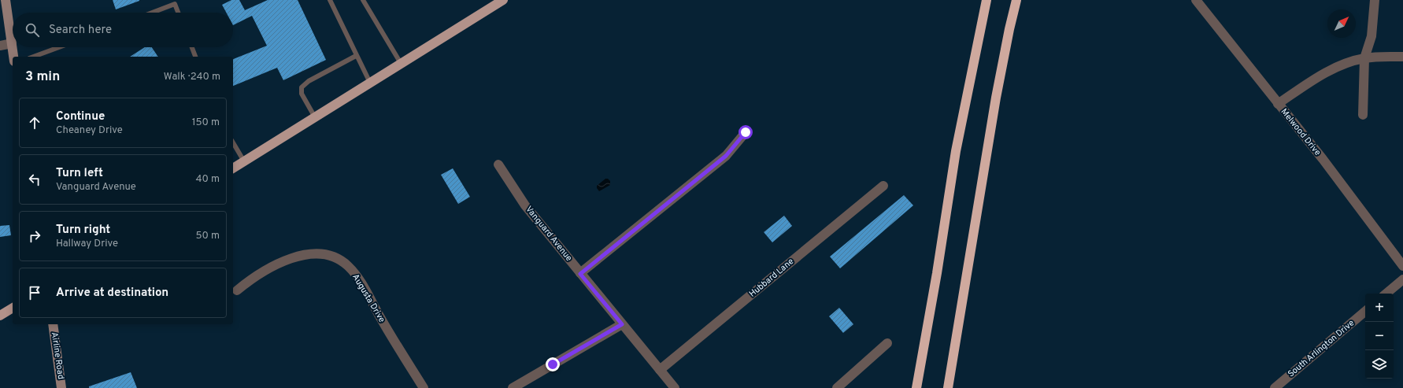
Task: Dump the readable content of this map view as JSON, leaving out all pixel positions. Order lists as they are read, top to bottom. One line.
{"streets":{"street":["Melwood Drive","Vanguard Avenue","Hubbard Lane","Augusta Drive","South Arlington Drive","Airline Road"]},"crossings":[["Vanguard Avenue","Hubbard Lane"]],"north":"top right","page":{"search":"Search here","heading":["3 min","Walk · 240 m"],"list":[["Continue","Cheaney Drive","150 m"],["Turn left","Vanguard Avenue","40 m"],["Turn right","Hallway Drive","50 m"],"Arrive at destination"],"map_buttons":["+","−"]}}
